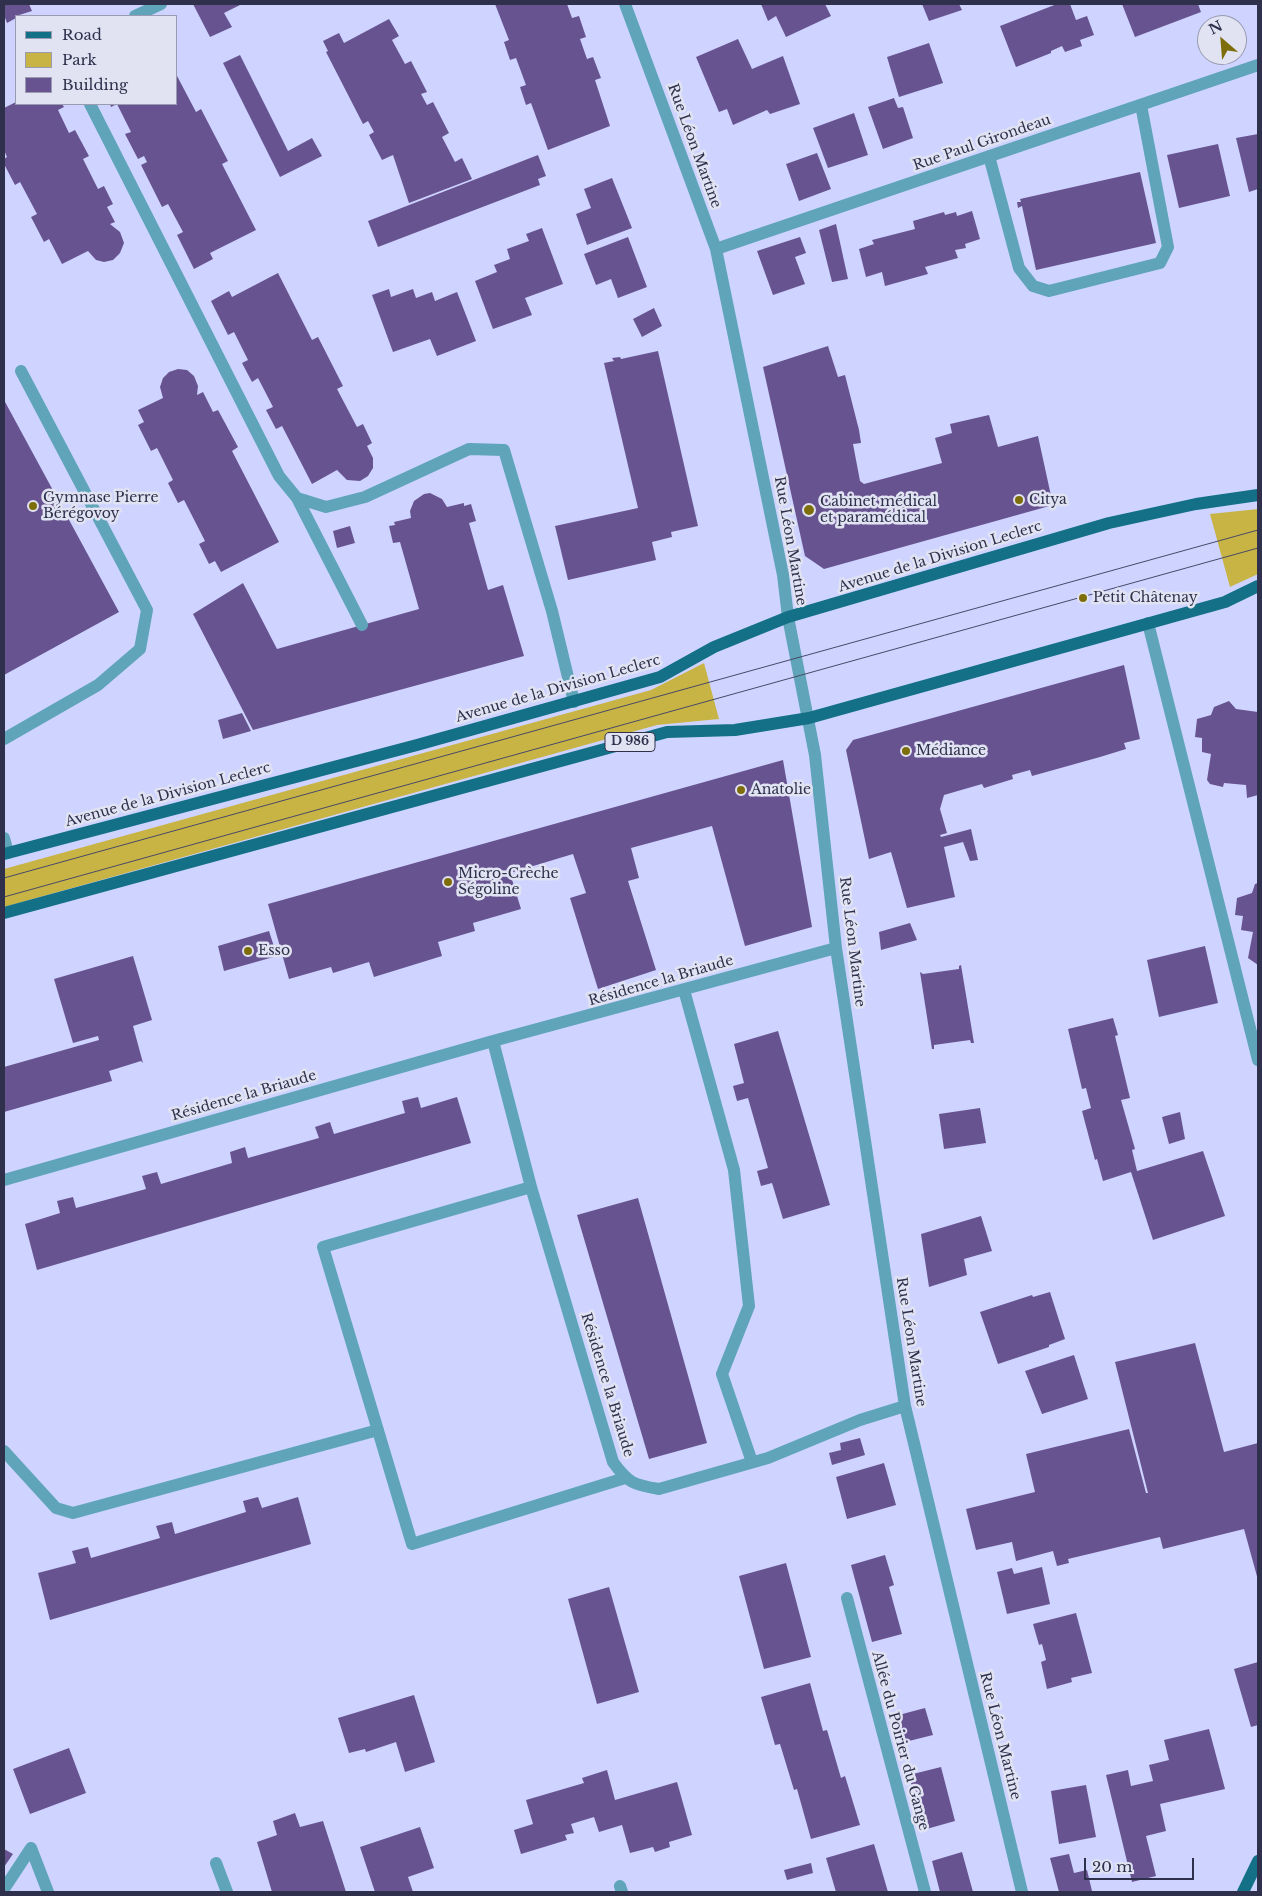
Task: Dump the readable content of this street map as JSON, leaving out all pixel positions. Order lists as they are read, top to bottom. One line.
{"streets":{"main road":["Avenue de la Division Leclerc","D 986"],"street":["Rue Paul Girondeau","Rue Léon Martine","Résidence la Briaude","Allée du Poirier du Gange"]},"crossings":[["Rue Paul Girondeau","Rue Léon Martine"],["Rue Léon Martine","Avenue de la Division Leclerc"],["Rue Léon Martine","D 986"],["Rue Léon Martine","Résidence la Briaude"]],"places":["Citya","Gymnase Pierre Bérégovoy","Cabinet médical et paramédical","Petit Châtenay","Médiance","Anatolie","Micro-Crèche Ségoline","Esso"],"legend":["Road","Park","Building"],"scale_bar":"20 m","north":"top left"}
